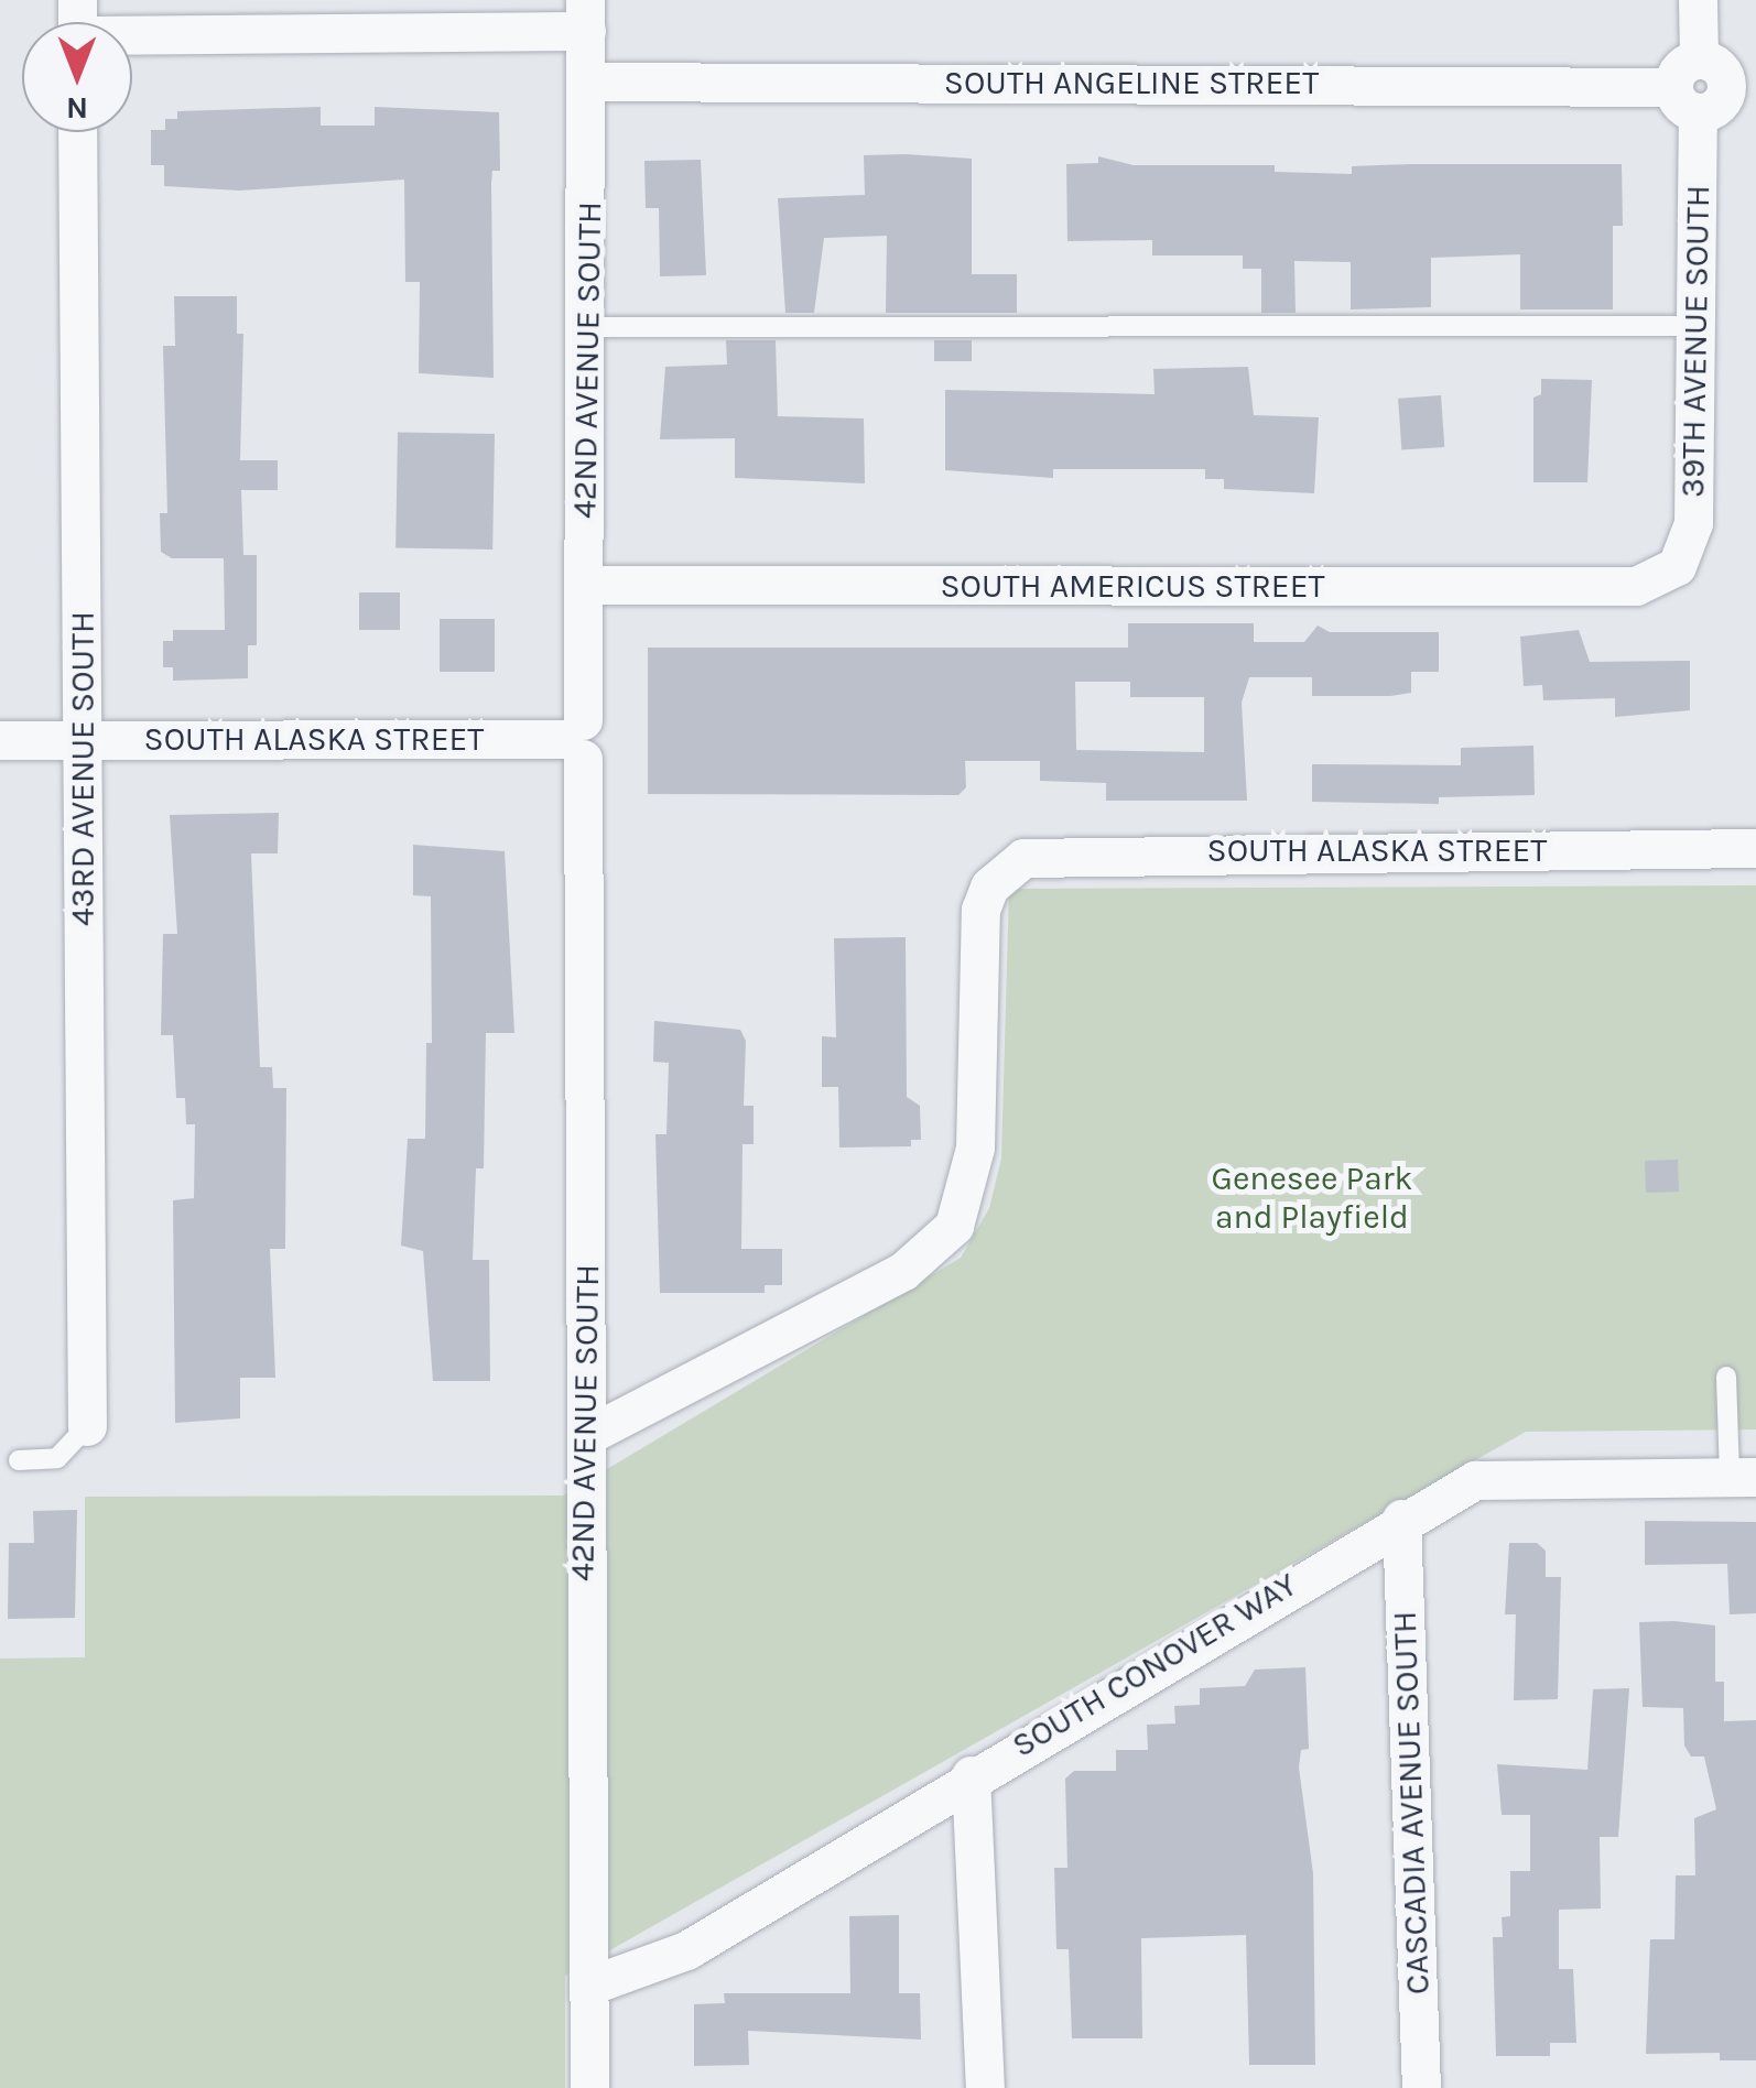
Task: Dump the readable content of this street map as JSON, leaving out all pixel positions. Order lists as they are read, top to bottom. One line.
{"streets":{"street":["SOUTH ANGELINE STREET","39TH AVENUE SOUTH","42ND AVENUE SOUTH","SOUTH AMERICUS STREET","SOUTH ALASKA STREET","43RD AVENUE SOUTH","SOUTH CONOVER WAY","CASCADIA AVENUE SOUTH"]},"crossings":[["SOUTH ANGELINE STREET","39TH AVENUE SOUTH"],["SOUTH ANGELINE STREET","42ND AVENUE SOUTH"],["39TH AVENUE SOUTH","SOUTH AMERICUS STREET"],["42ND AVENUE SOUTH","SOUTH AMERICUS STREET"],["42ND AVENUE SOUTH","SOUTH ALASKA STREET"],["42ND AVENUE SOUTH","SOUTH CONOVER WAY"],["SOUTH ALASKA STREET","43RD AVENUE SOUTH"],["SOUTH CONOVER WAY","CASCADIA AVENUE SOUTH"]],"parks":["Genesee Park and Playfield"],"north":"bottom"}
